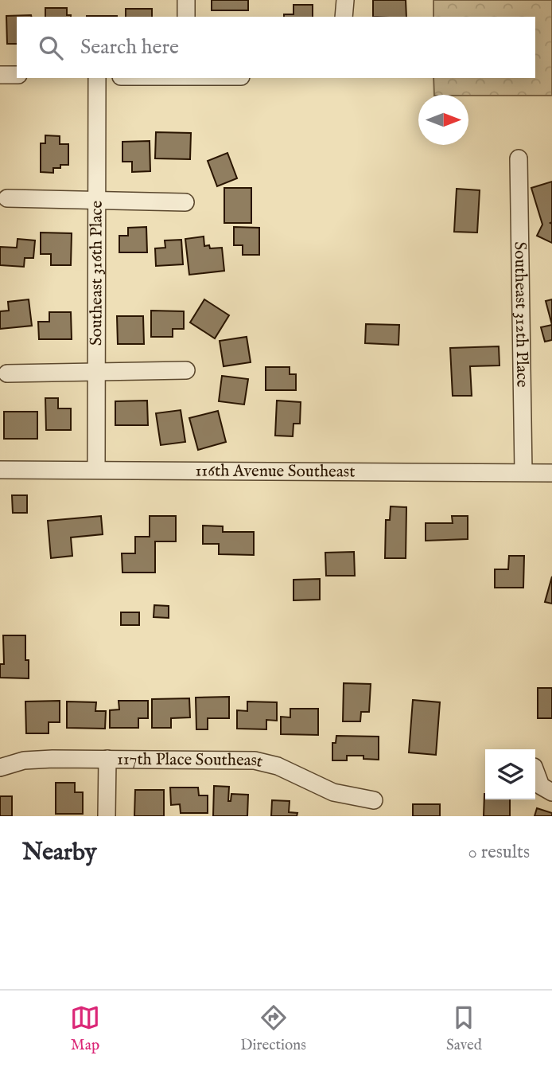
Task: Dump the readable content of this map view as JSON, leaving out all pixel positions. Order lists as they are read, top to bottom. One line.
{"streets":{"street":["Southeast 316th Place","Southeast 312th Place","116th Avenue Southeast","117th Place Southeast"]},"crossings":[["Southeast 316th Place","116th Avenue Southeast"],["Southeast 312th Place","116th Avenue Southeast"]],"north":"right","page":{"search":"Search here","heading":["Nearby","0 results"],"nav":["Map","Directions","Saved"]}}
